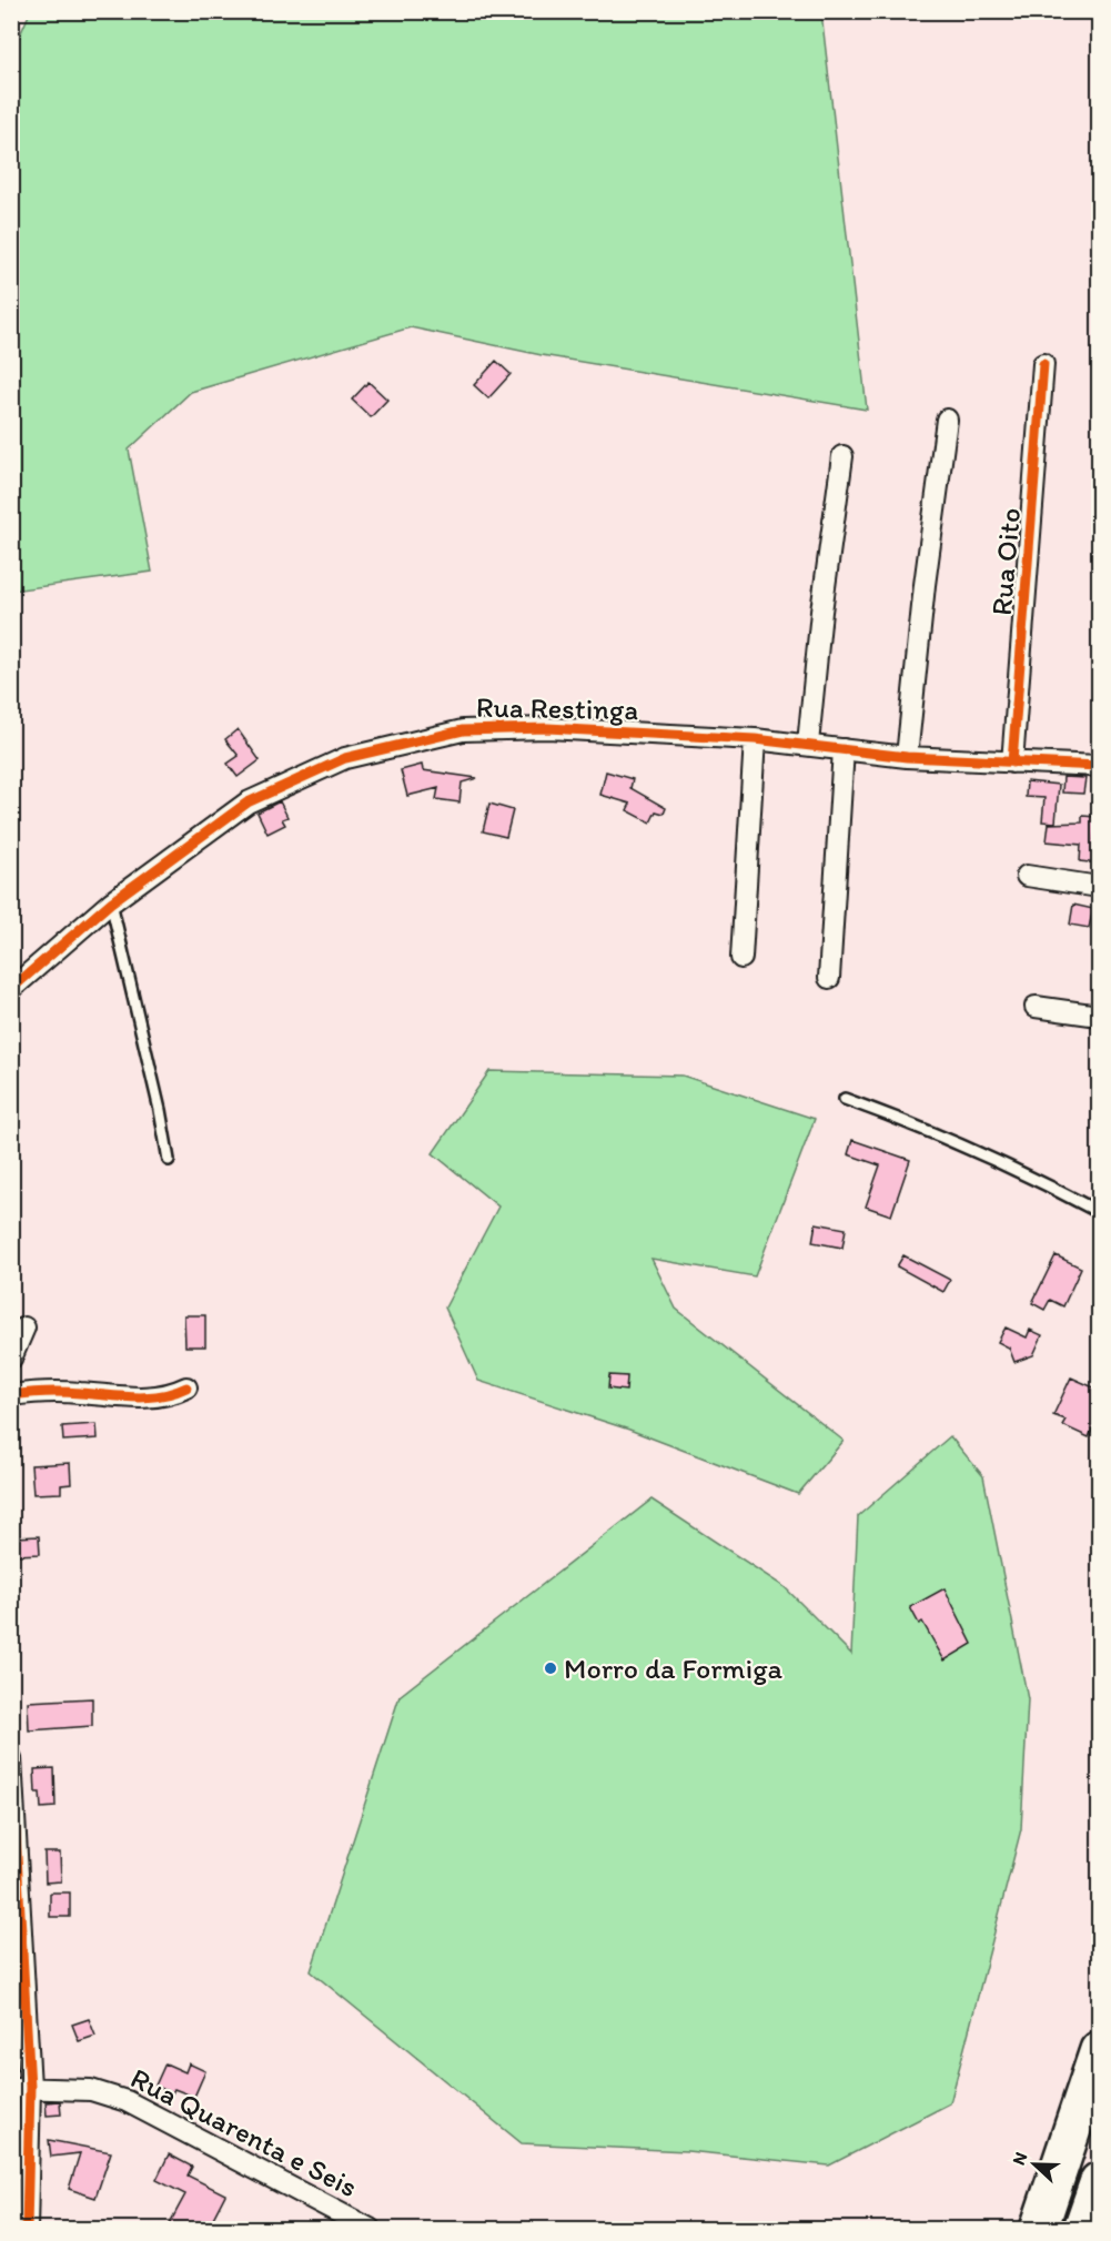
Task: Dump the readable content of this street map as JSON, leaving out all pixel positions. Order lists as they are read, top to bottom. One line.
{"streets":{"street":["Rua Oito","Rua Restinga","Rua Quarenta e Seis"]},"crossings":[["Rua Oito","Rua Restinga"]],"places":["Morro da Formiga"],"north":"left"}
